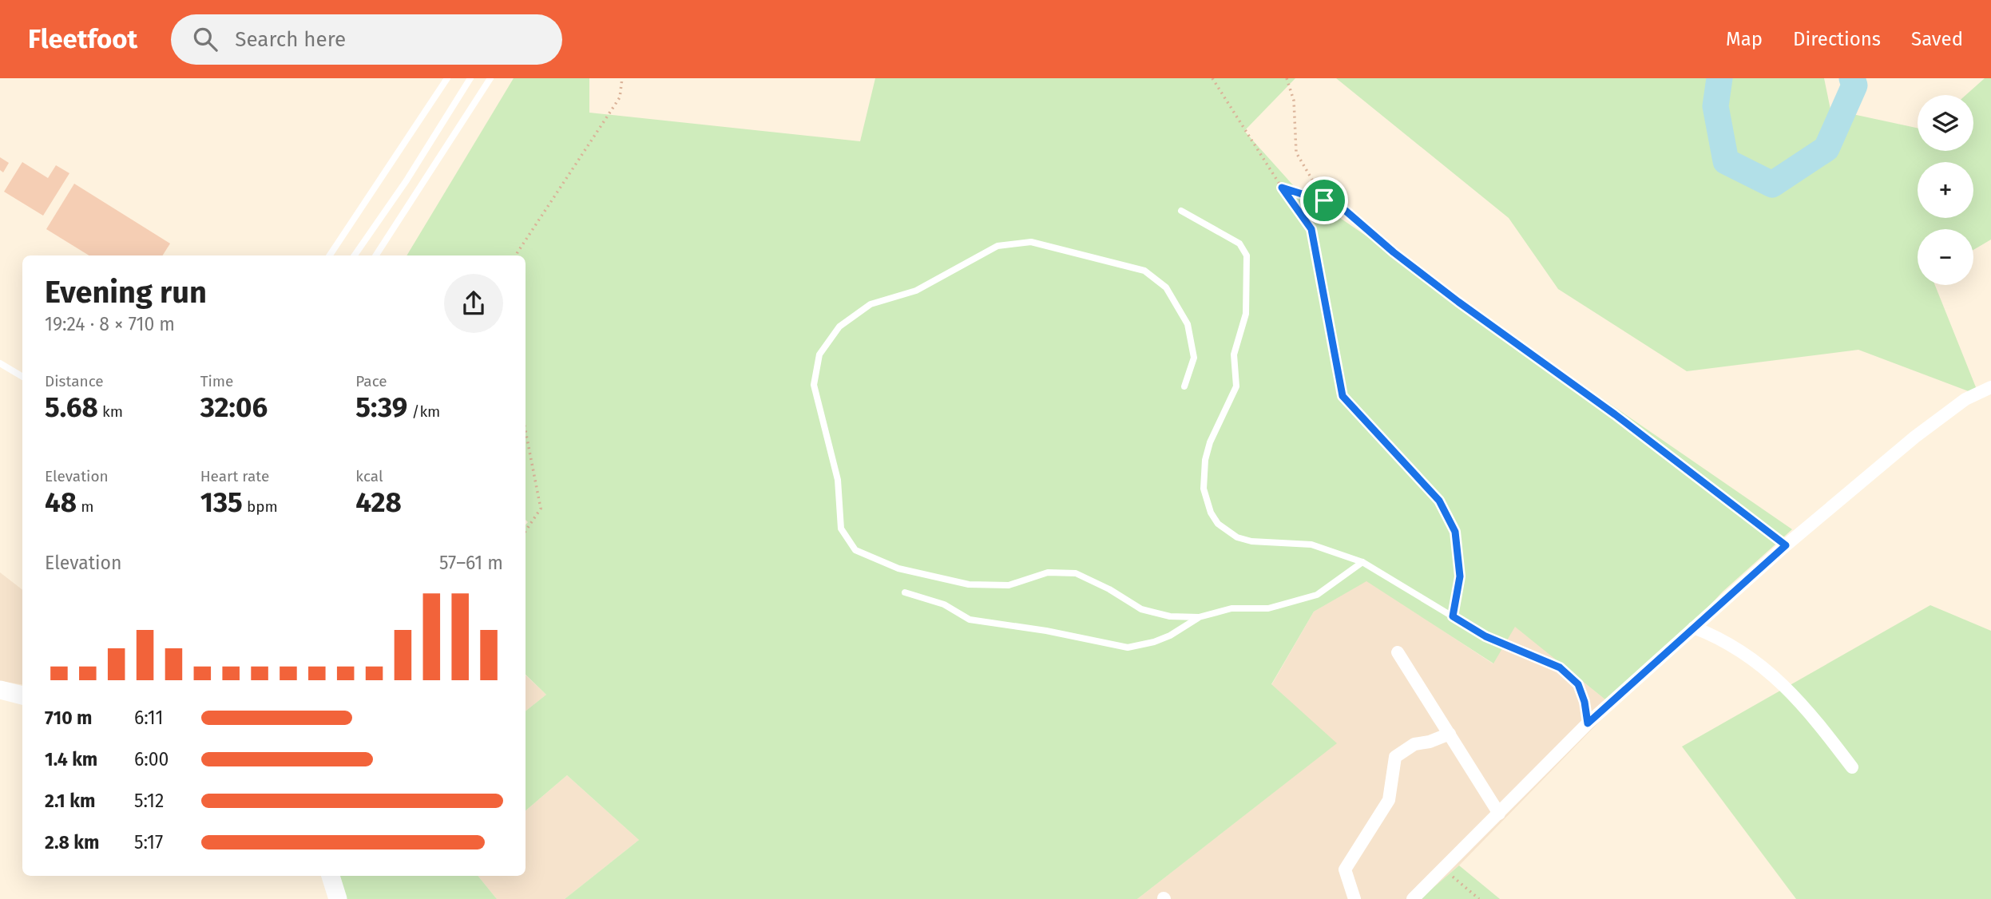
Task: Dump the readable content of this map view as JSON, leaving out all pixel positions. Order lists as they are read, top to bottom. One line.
{"page":{"header":"Fleetfoot","search":"Search here","nav":["Map","Directions","Saved"],"map_buttons":["+","−"],"heading":["Evening run","19:24 · 8 × 710 m"],"stats":[["Distance","5.68 km"],["Time","32:06"],["Pace","5:39 /km"],["Elevation","48 m"],["Heart rate","135 bpm"],["kcal","428"]],"chart":["Elevation","57–61 m"],"list":[{"name":"710 m","note":"6:11"},{"name":"1.4 km","note":"6:00"},{"name":"2.1 km","note":"5:12"},{"name":"2.8 km","note":"5:17"}]}}
